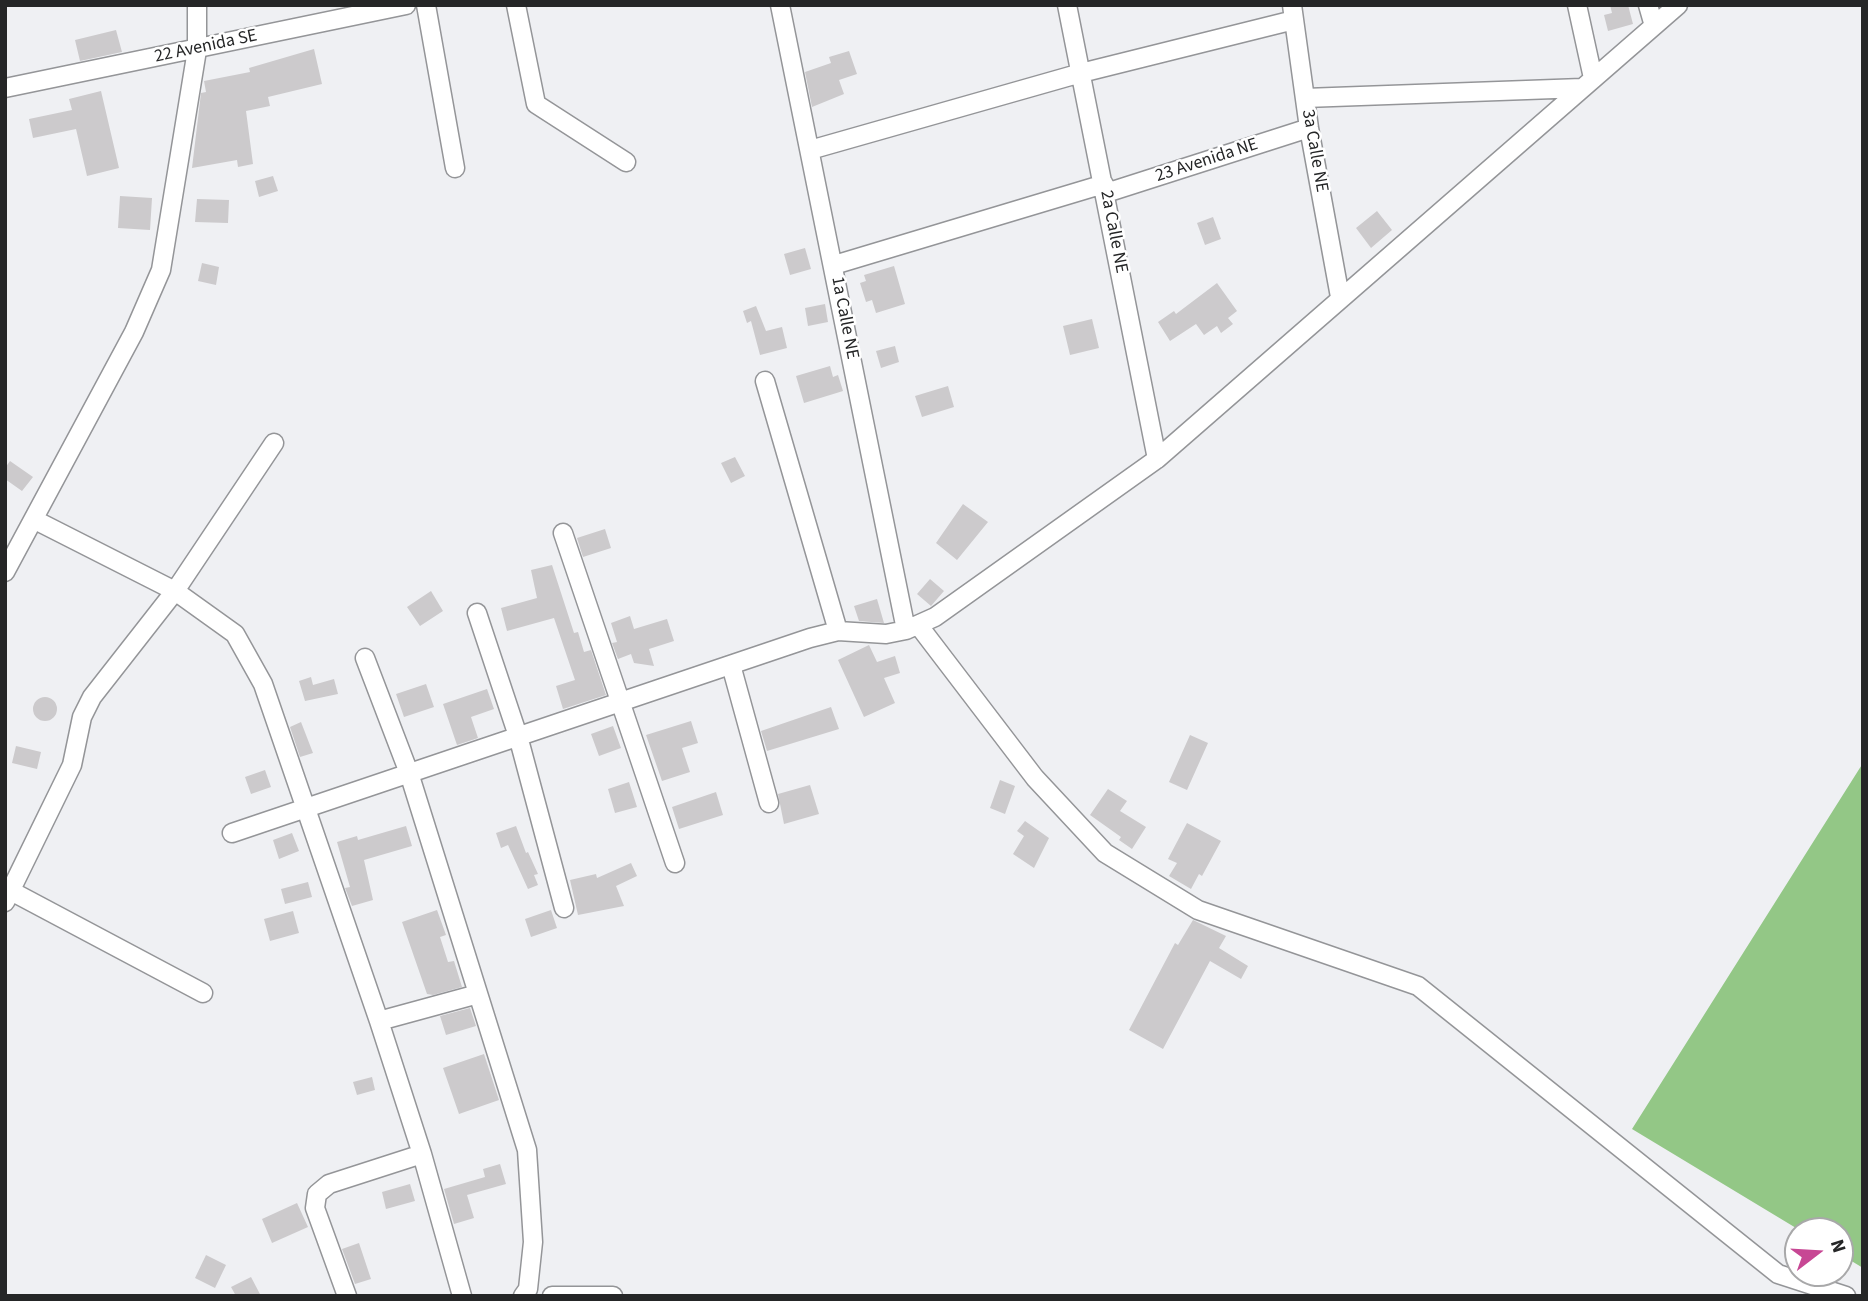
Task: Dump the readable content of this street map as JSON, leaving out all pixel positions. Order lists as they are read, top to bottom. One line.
{"streets":{"street":["22 Avenida SE","3a Calle NE","23 Avenida NE","2a Calle NE","1a Calle NE"]},"crossings":[["3a Calle NE","23 Avenida NE"],["23 Avenida NE","2a Calle NE"],["23 Avenida NE","1a Calle NE"]],"north":"right"}
